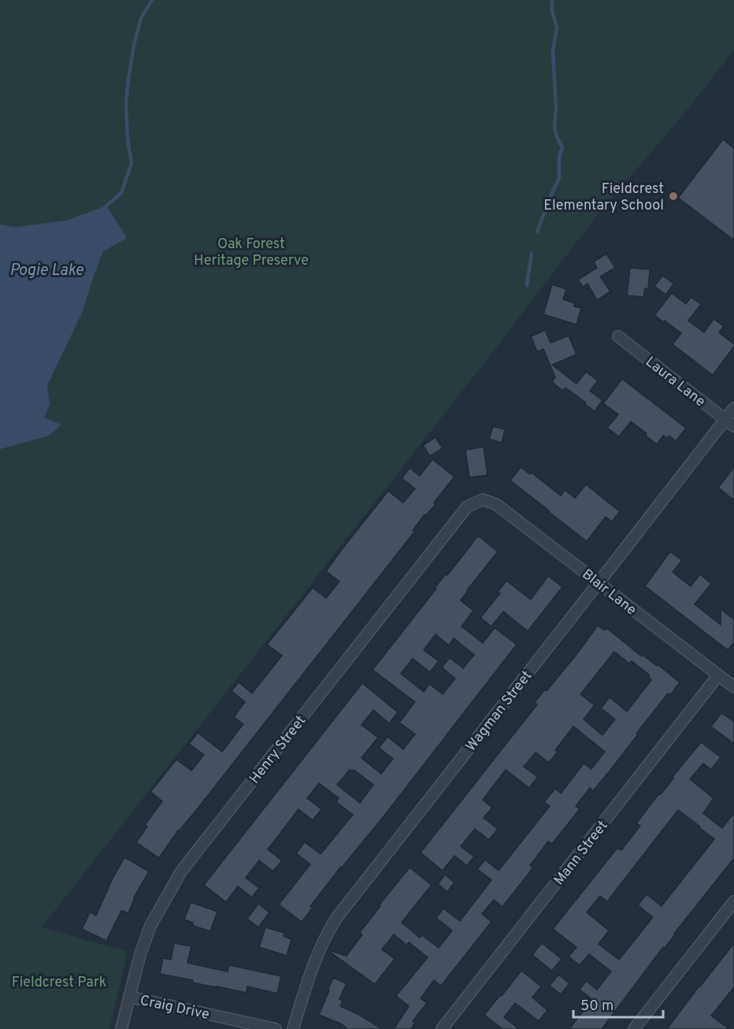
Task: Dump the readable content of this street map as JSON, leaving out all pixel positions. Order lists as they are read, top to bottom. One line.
{"streets":{"street":["Laura Lane","Blair Lane","Wagman Street","Henry Street","Mann Street","Craig Drive"]},"crossings":[["Laura Lane","Wagman Street"],["Blair Lane","Wagman Street"],["Blair Lane","Henry Street"],["Blair Lane","Mann Street"],["Henry Street","Craig Drive"]],"water":["Pogie Lake"],"parks":["Oak Forest Heritage Preserve","Fieldcrest Park"],"places":["Fieldcrest Elementary School"],"scale_bar":"50 m"}
